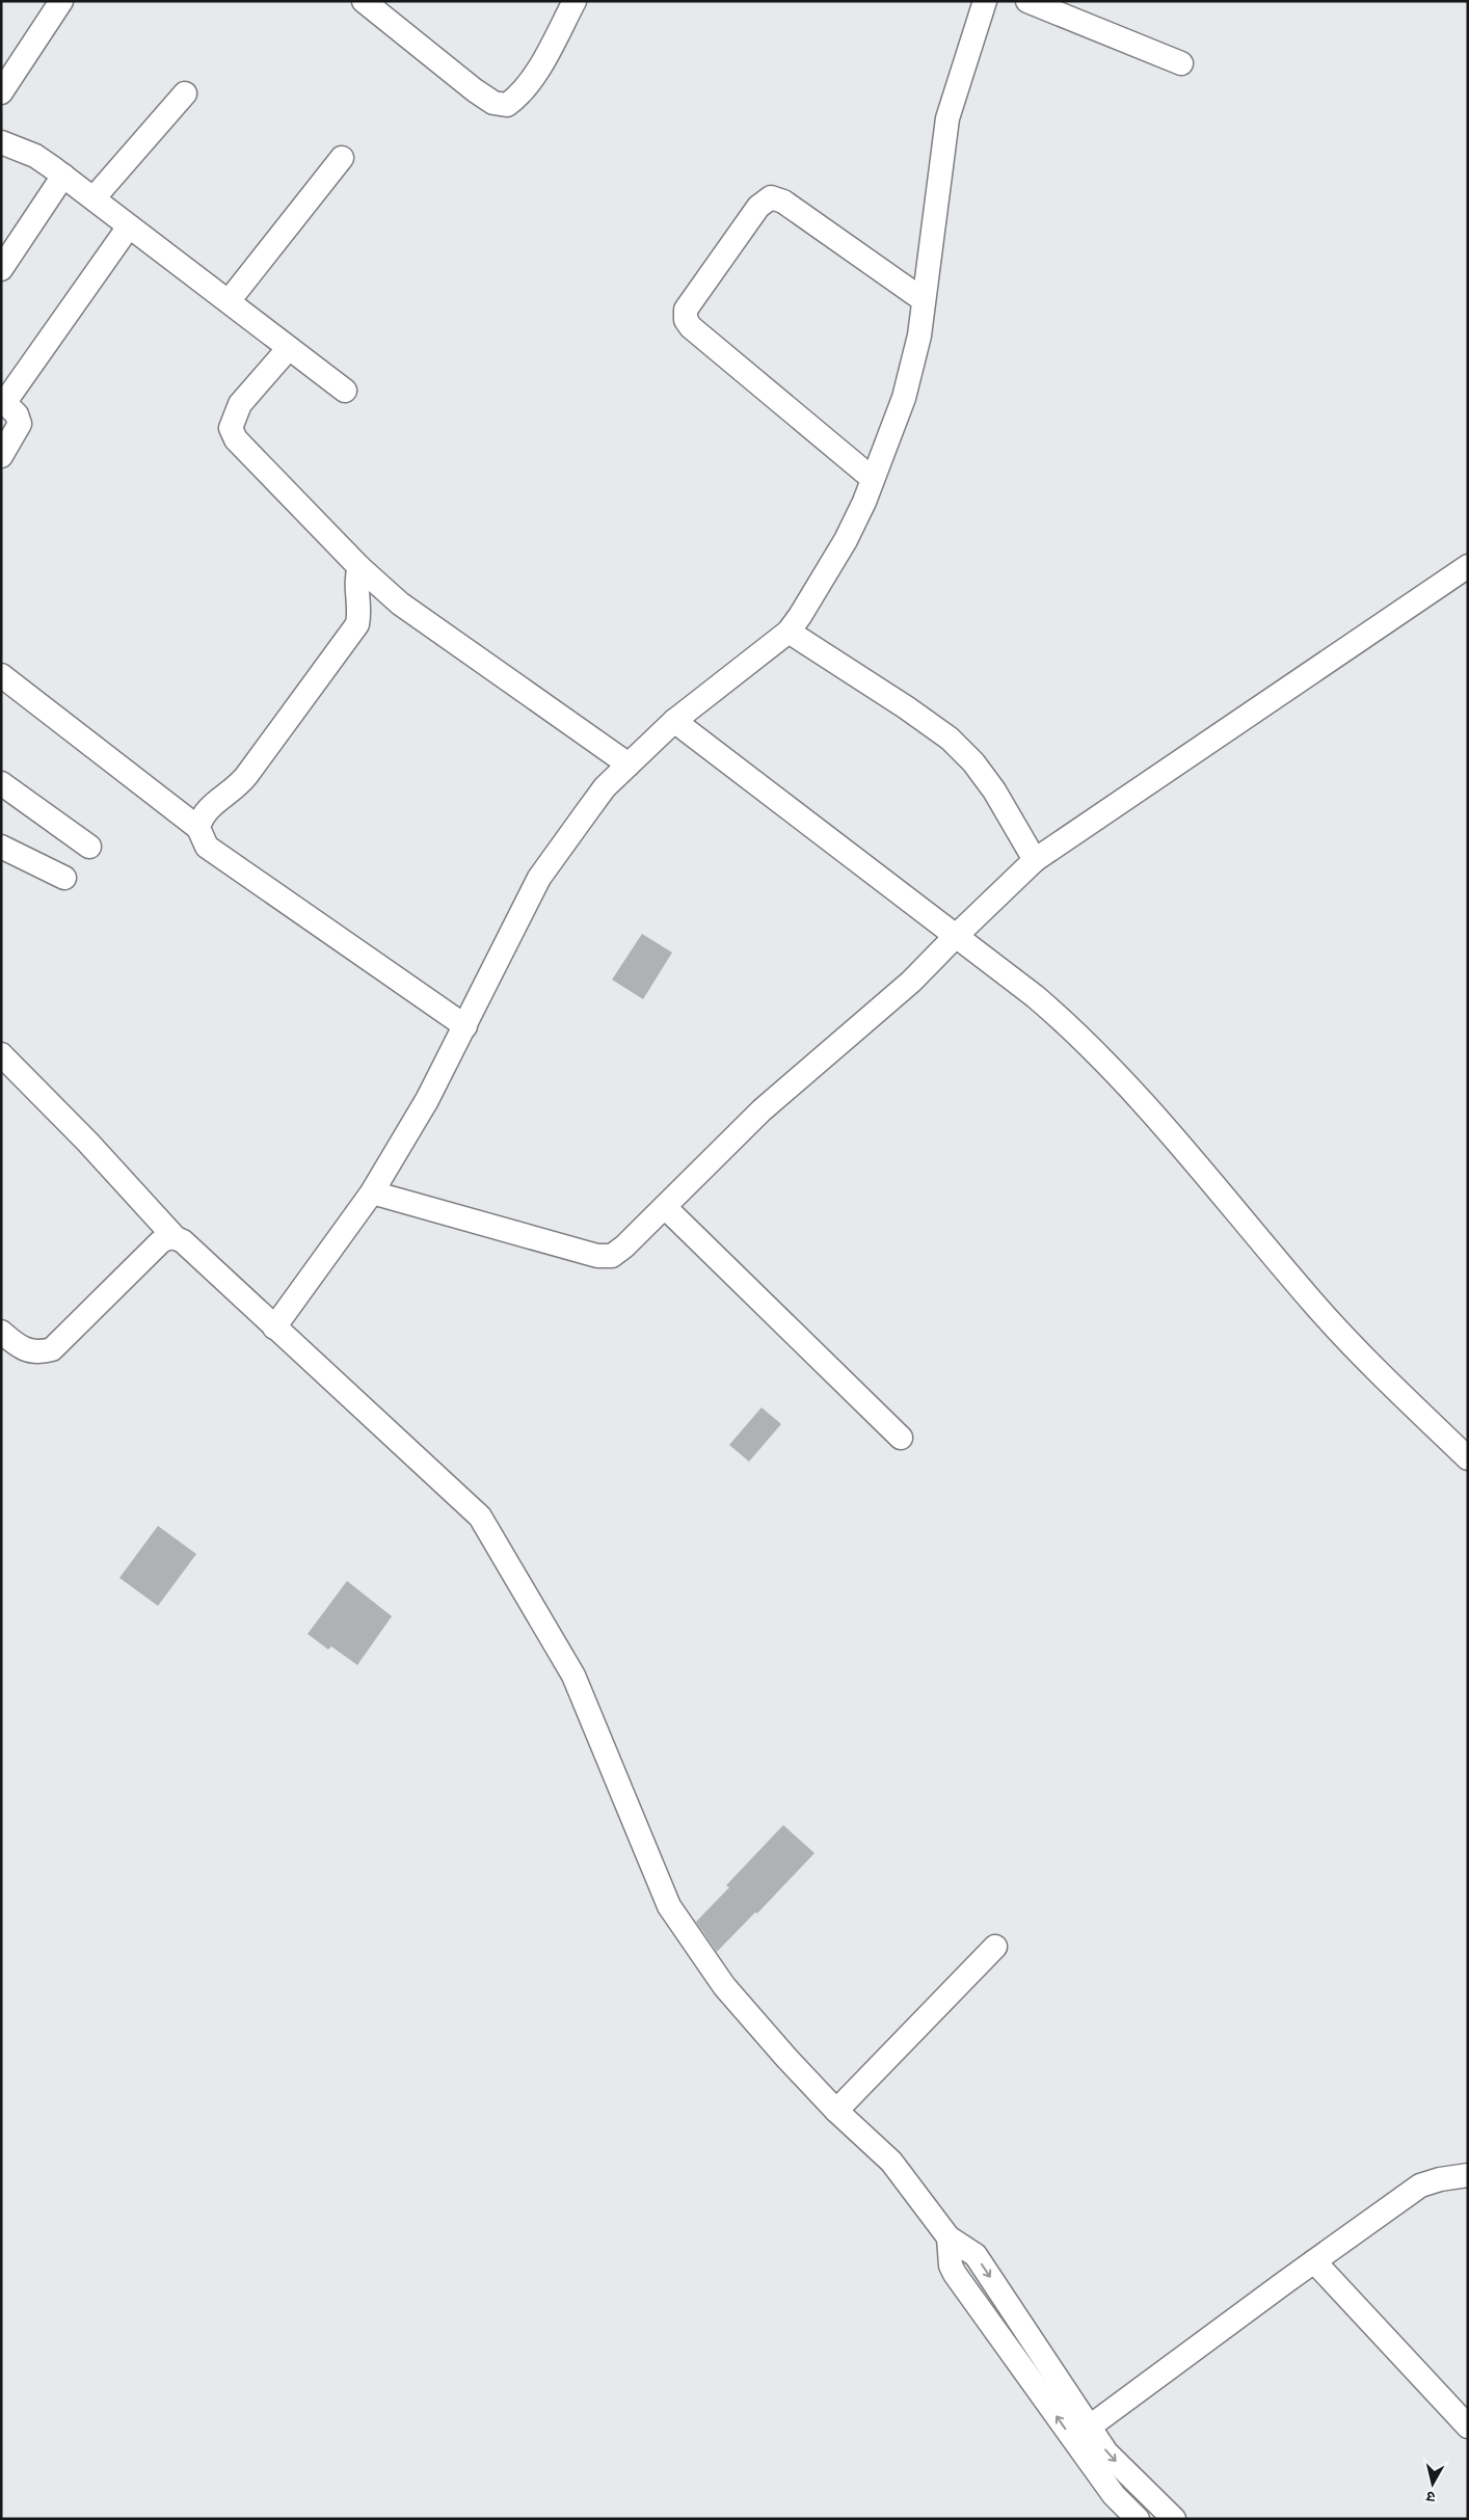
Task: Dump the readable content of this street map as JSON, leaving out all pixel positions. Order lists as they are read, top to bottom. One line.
{"north":"bottom"}
